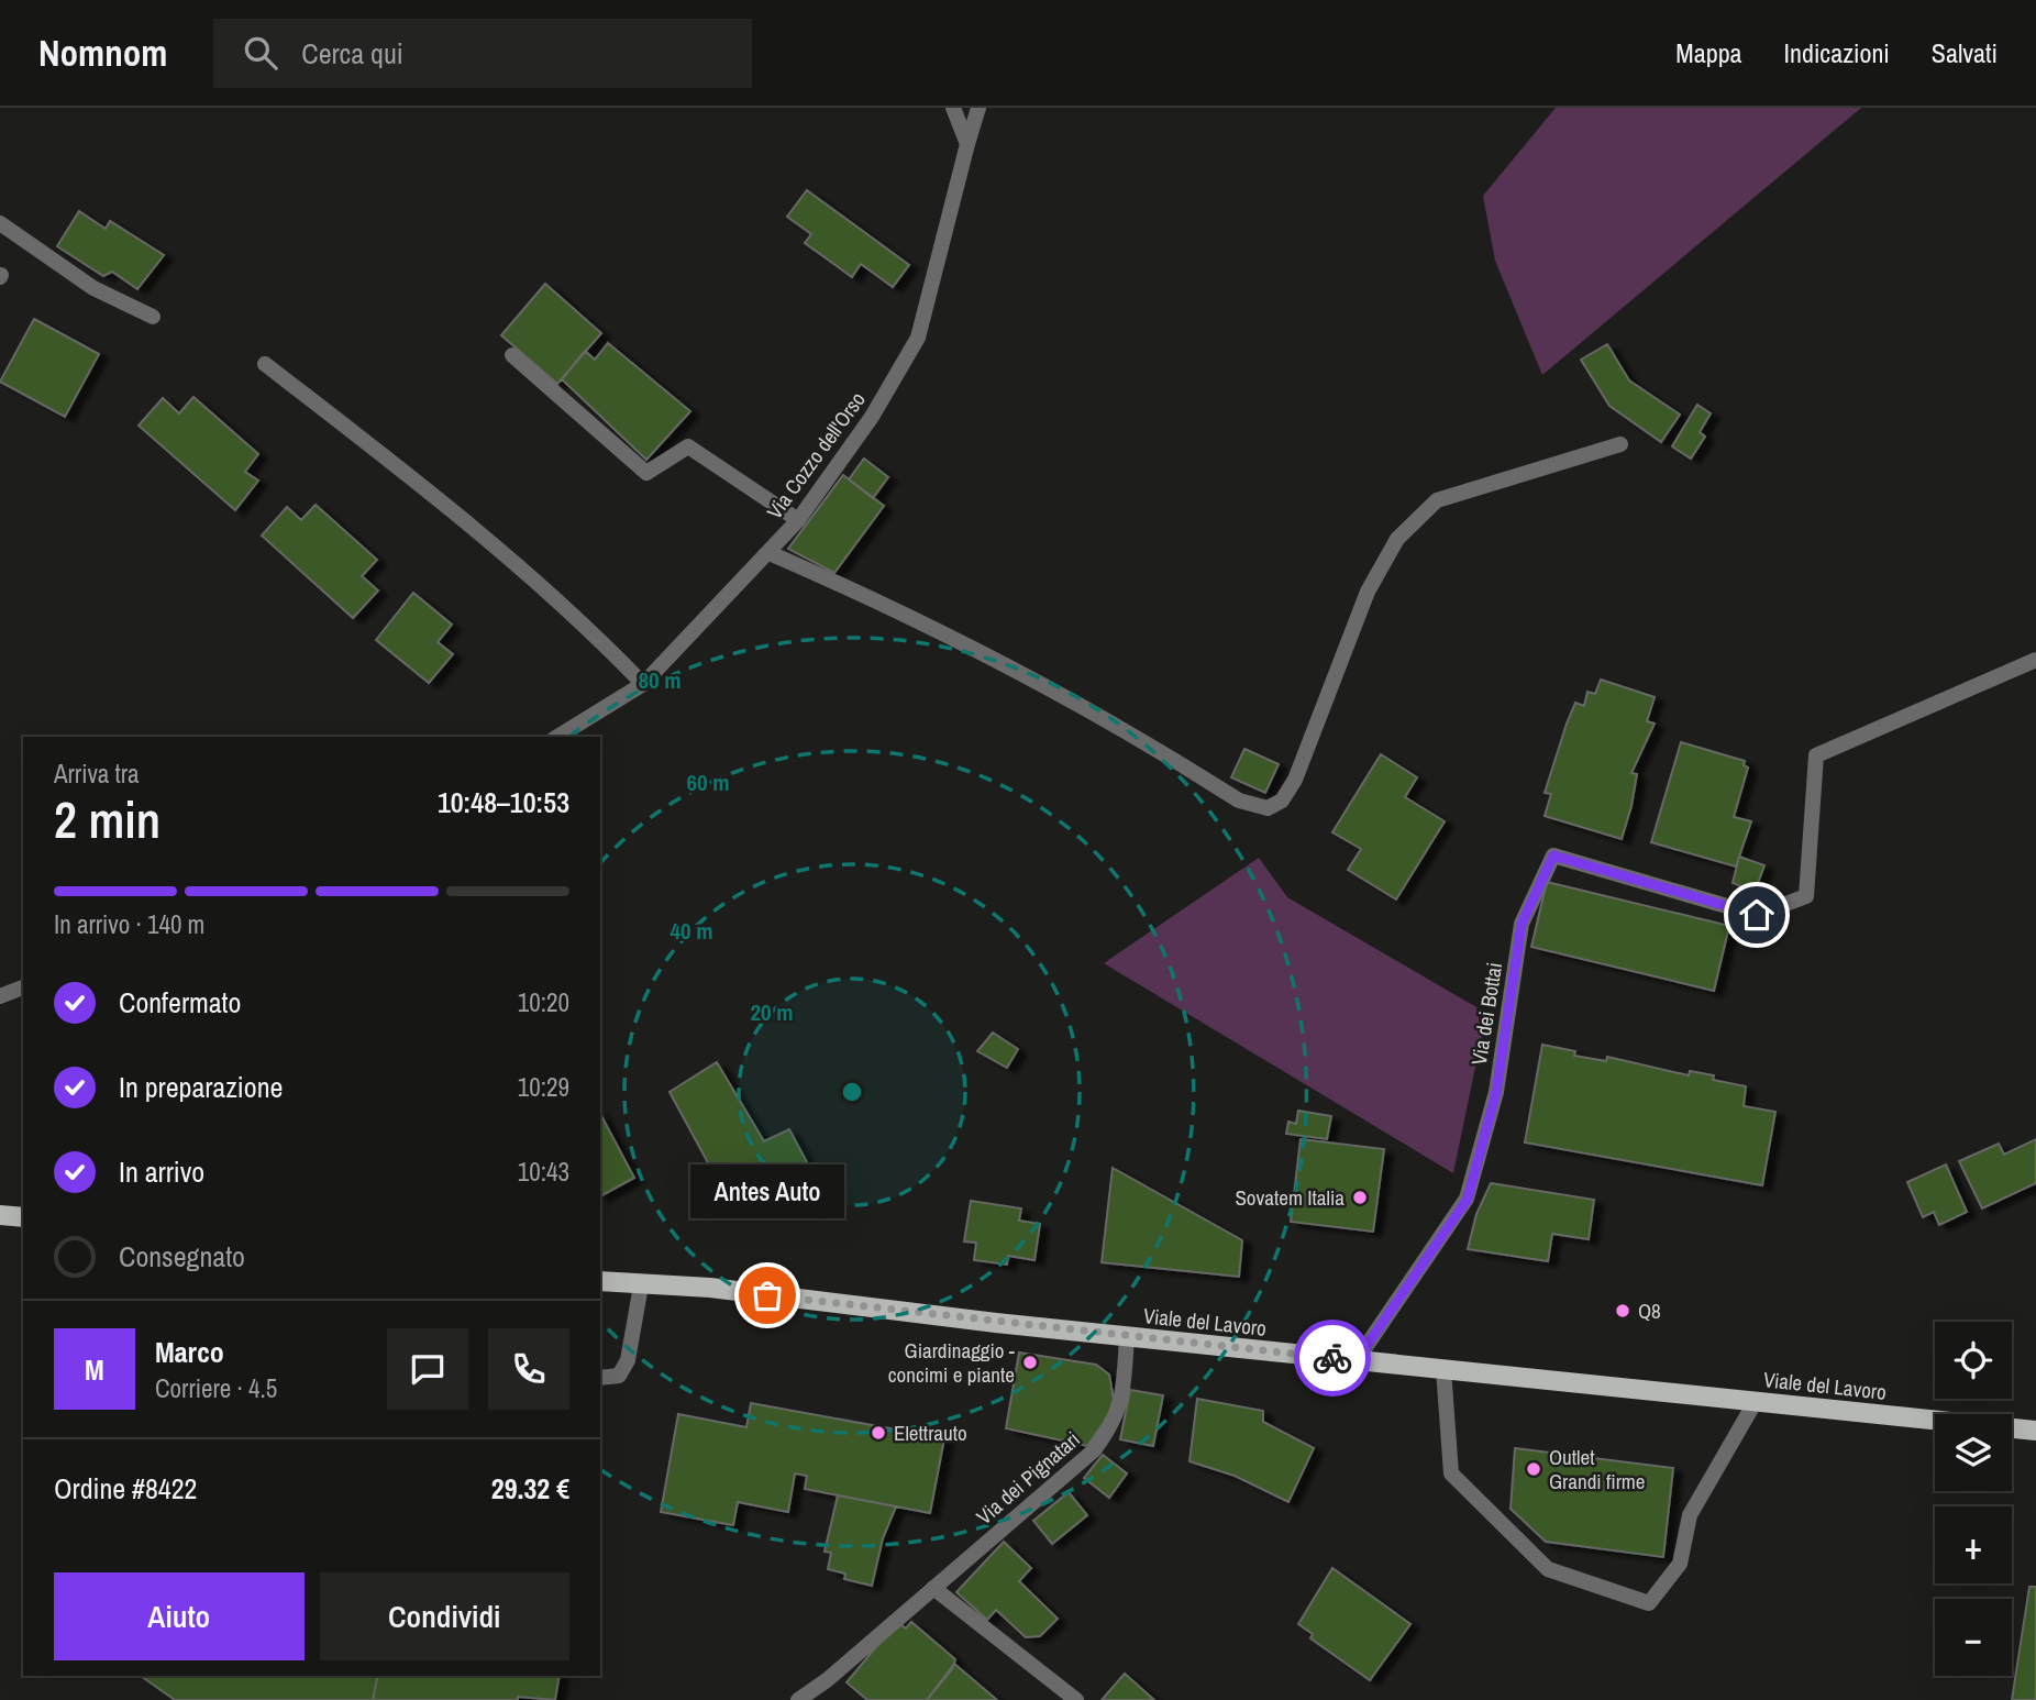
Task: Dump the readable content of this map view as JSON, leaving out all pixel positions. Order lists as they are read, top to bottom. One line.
{"streets":{"main road":["Viale del Lavoro"],"street":["Via Cozzo dell'Orso","Via dei Bottai","Via dei Pignatari"]},"crossings":[["Via dei Bottai","Viale del Lavoro"],["Viale del Lavoro","Via dei Pignatari"]],"places":["Sovatem Italia","Antes Auto","Q8","Giardinaggio - concimi e piante","Elettrauto","Outlet Grandi firme"],"page":{"header":"Nomnom","search":"Cerca qui","nav":["Mappa","Indicazioni","Salvati"],"heading":["2 min","Arriva tra","10:48–10:53"],"panel":["Marco","Corriere · 4.5","Ordine #8422","29.32 €"],"bar":"In arrivo · 140 m","list":[["Confermato","10:20"],["In preparazione","10:29"],["In arrivo","10:43"],"Consegnato"],"bubble":"Antes Auto","map_buttons":["+","−"],"round":"M","buttons":["Aiuto","Condividi"]},"rings":["80 m","60 m","40 m","20 m"]}
